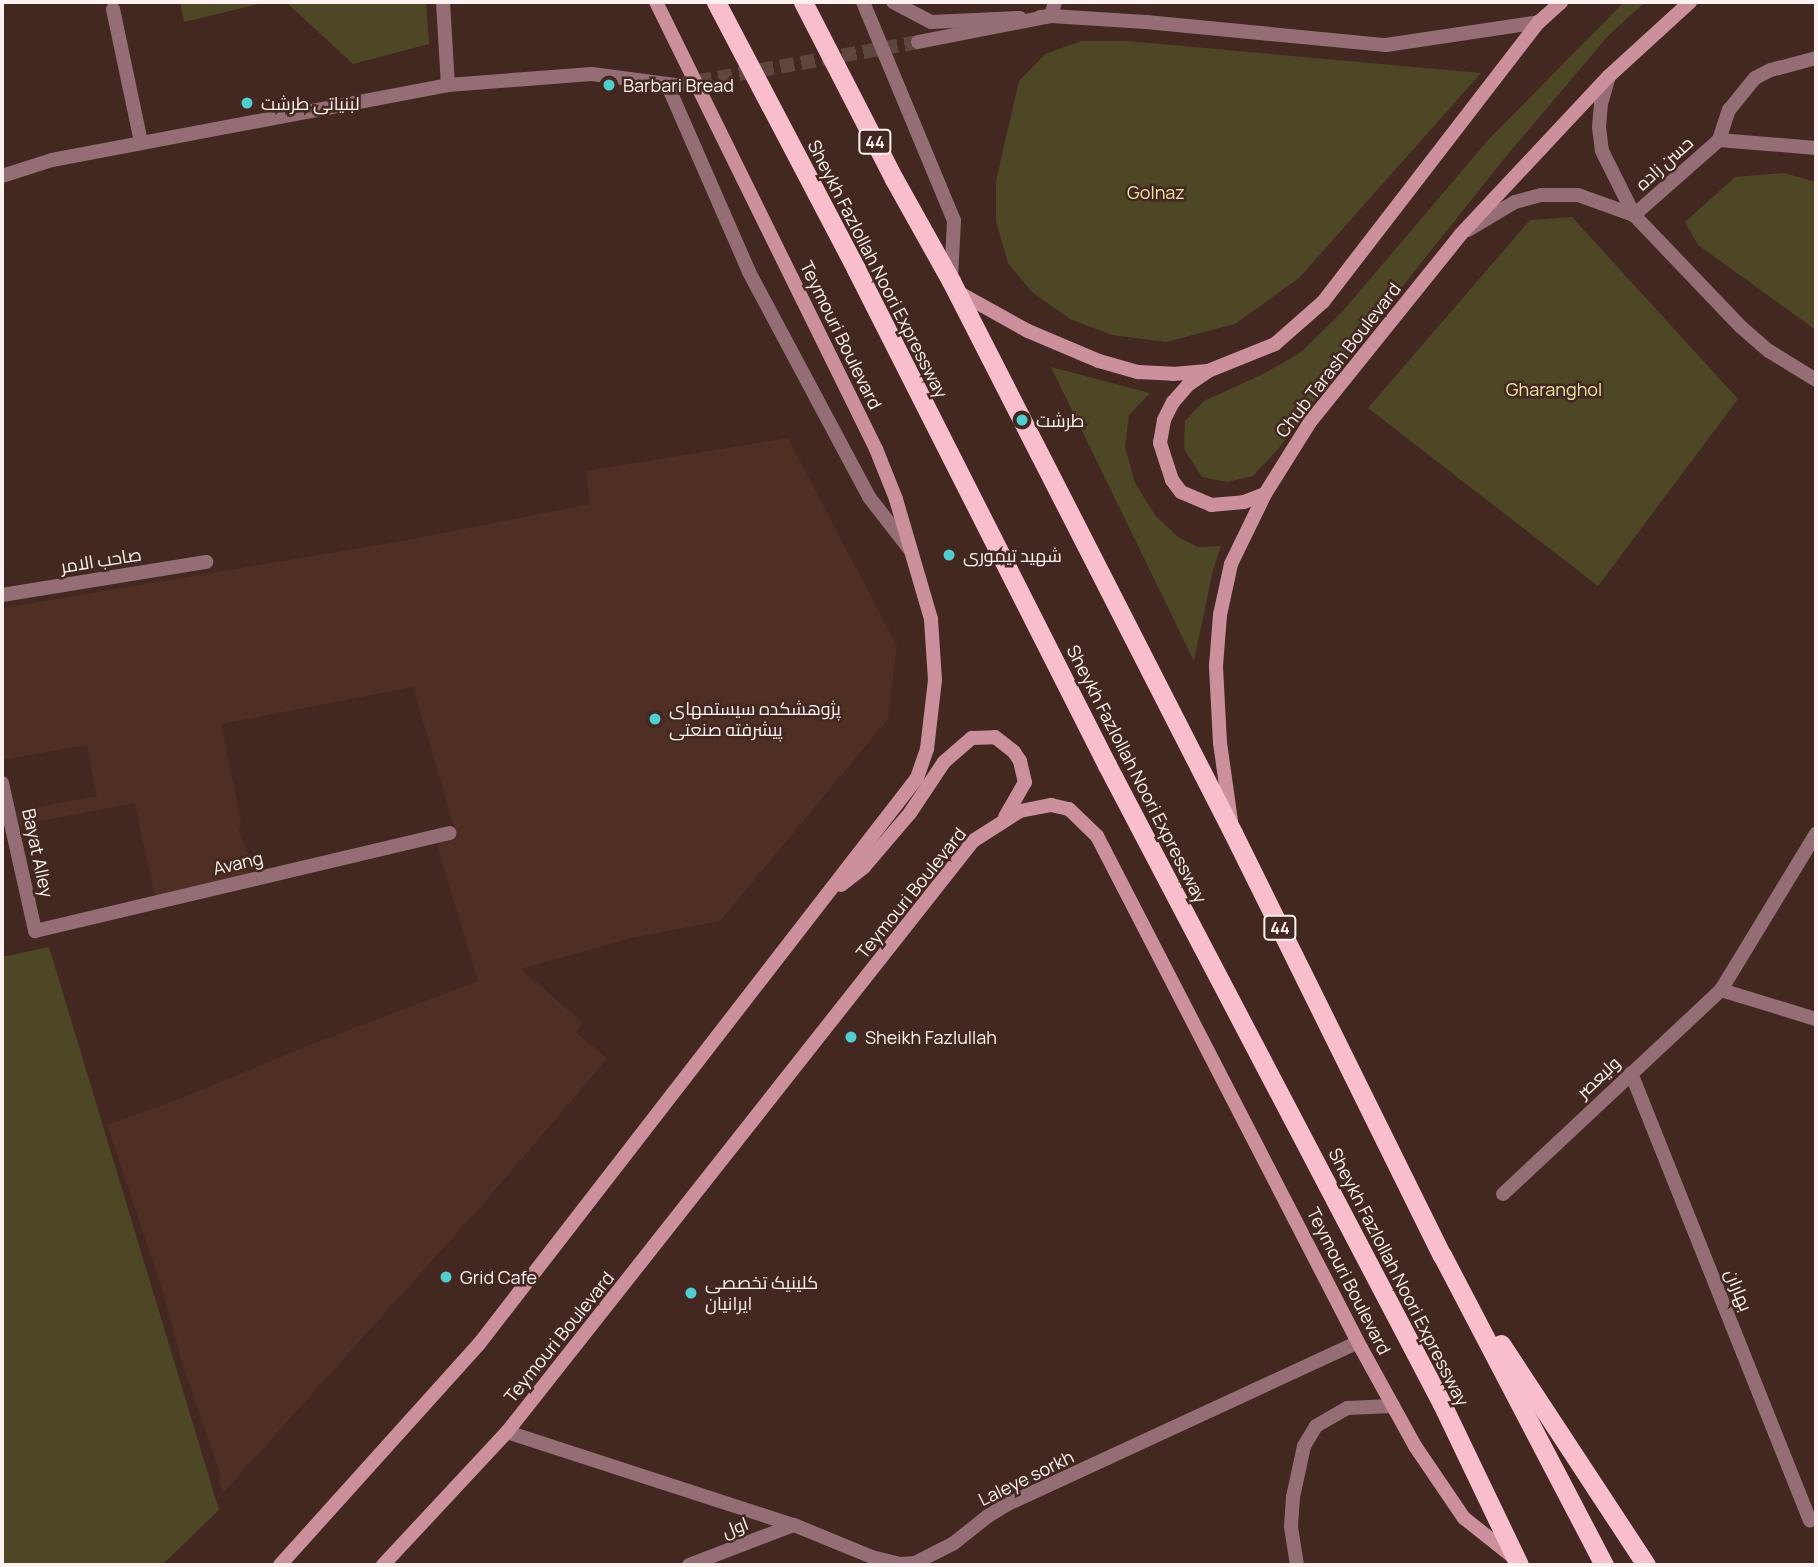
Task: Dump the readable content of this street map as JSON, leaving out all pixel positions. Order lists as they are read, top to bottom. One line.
{"streets":{"highway":["44","Sheykh Fazlollah Noori Expressway"],"main road":["Teymouri Boulevard","Chub Tarash Boulevard"],"street":["حسن زاده","صاحب الامر","Bayat Alley","Avang","ولیعصر","بهاران","Laleye sorkh","اول"]},"crossings":[["44","Chub Tarash Boulevard"],["Sheykh Fazlollah Noori Expressway","Teymouri Boulevard"],["Teymouri Boulevard","Laleye sorkh"],["Bayat Alley","Avang"],["ولیعصر","بهاران"],["Laleye sorkh","اول"]],"parks":["Golnaz","Gharanghol"],"places":["Barbari Bread","لبنیاتی طرشت","طرشت","شهید تیموری","پژوهشکده سیستمهای پیشرفته صنعتی","Sheikh Fazlullah","Grid Cafe","کلینیک تخصصی ایرانیان"]}
